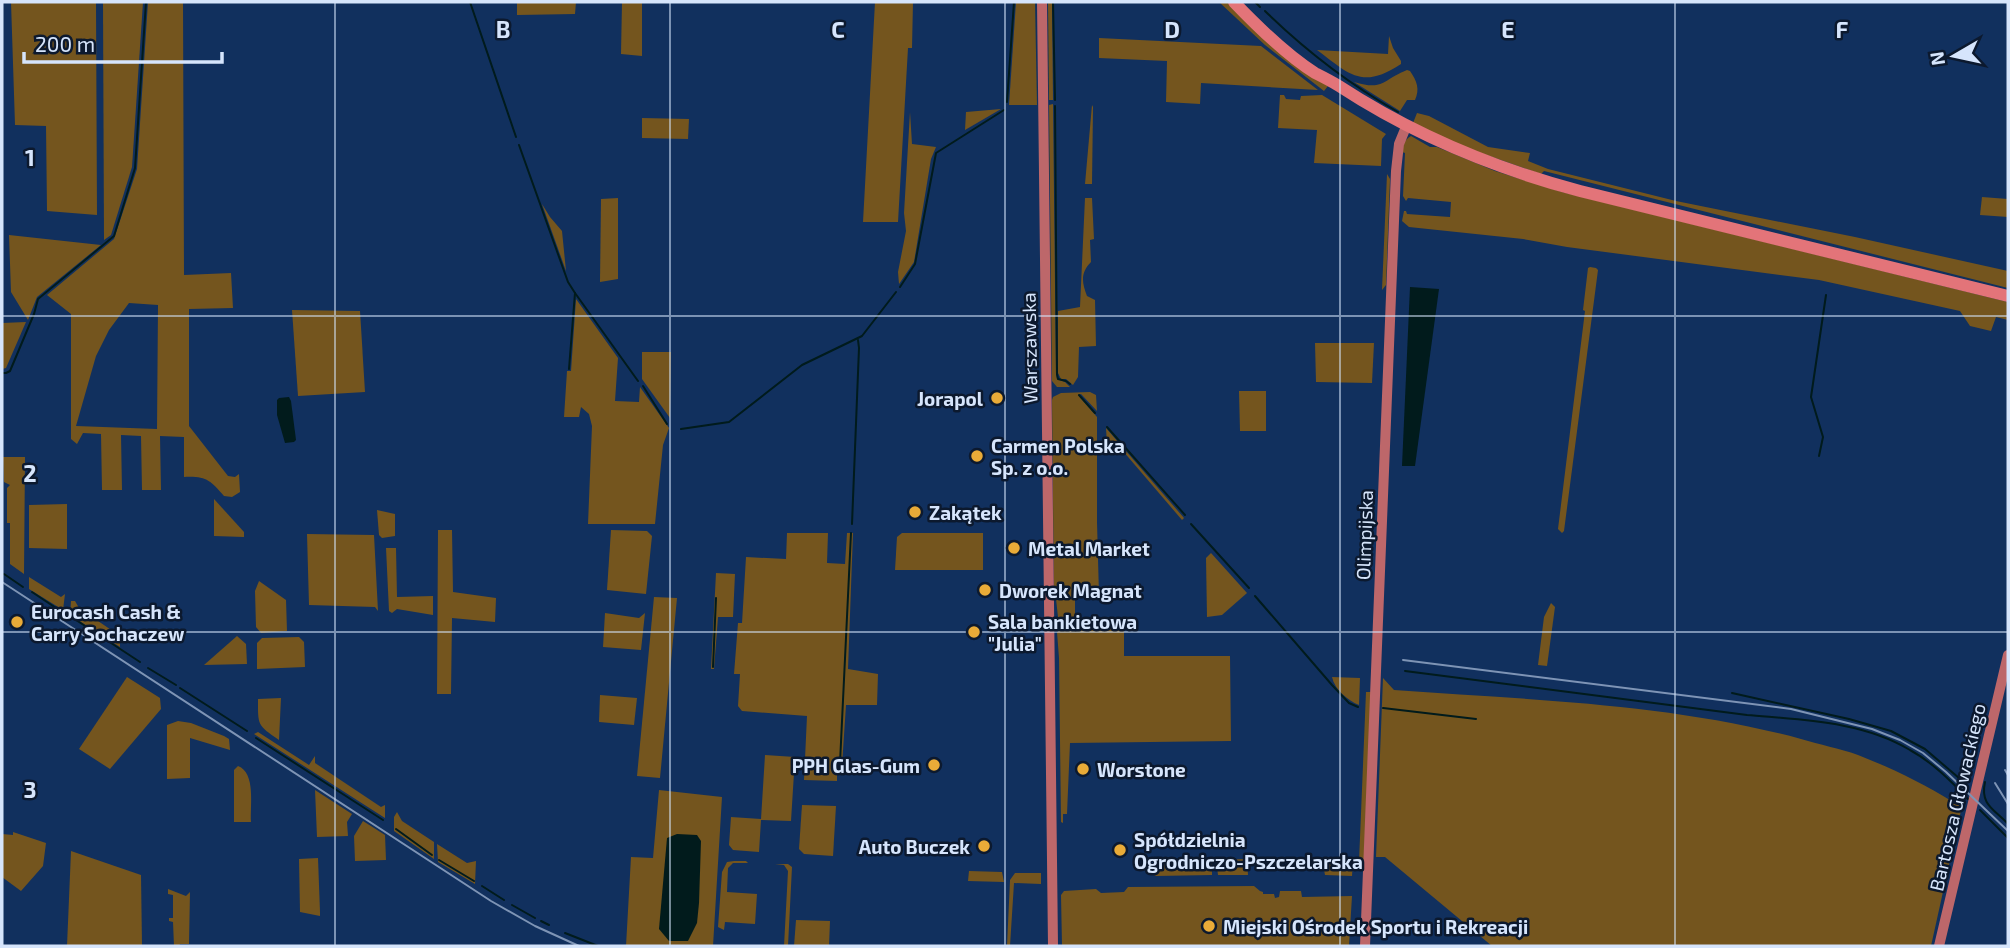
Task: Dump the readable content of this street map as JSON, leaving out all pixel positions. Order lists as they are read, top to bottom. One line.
{"streets":{"street":["Warszawska","Olimpijska","Bartosza Głowackiego"]},"places":["Jorapol","Carmen Polska Sp. z o.o.","Zakątek","Metal Market","Dworek Magnat","Eurocash Cash & Carry Sochaczew","Sala bankietowa \"Julia\"","PPH Glas-Gum","Worstone","Auto Buczek","Spółdzielnia Ogrodniczo-Pszczelarska","Miejski Ośrodek Sportu i Rekreacji"],"scale_bar":"200 m","north":"left","grid":{"columns":["B","C","D","E","F"],"rows":["1","2","3"]}}
